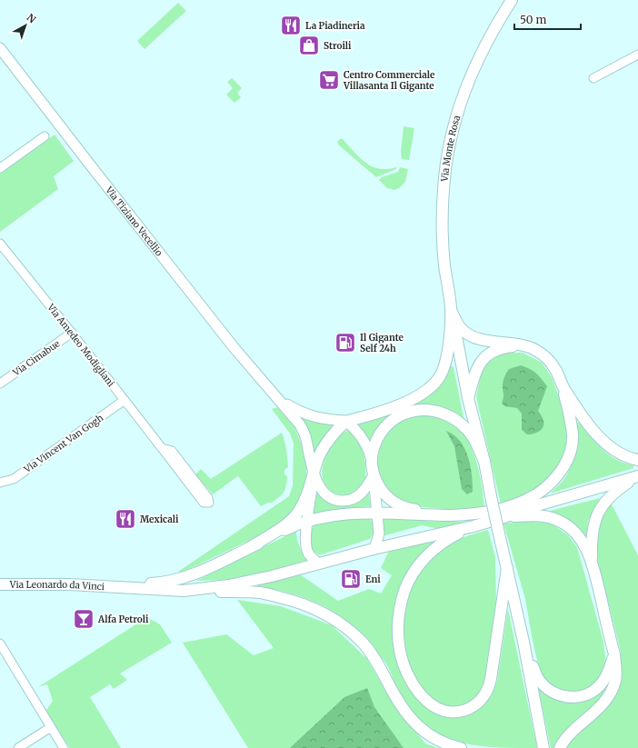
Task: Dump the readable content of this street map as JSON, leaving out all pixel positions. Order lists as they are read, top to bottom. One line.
{"streets":{"main road":["Via Monte Rosa","Via Leonardo da Vinci"],"street":["Via Tiziano Vecellio","Via Amedeo Modigliani","Via Cimabue","Via Vincent Van Gogh"]},"crossings":[["Via Amedeo Modigliani","Via Cimabue"],["Via Amedeo Modigliani","Via Vincent Van Gogh"]],"places":{"restaurant":["La Piadineria","Mexicali"],"shop":["Stroili"],"supermarket":["Centro Commerciale Villasanta Il Gigante"],"fuel station":["Il Gigante Self 24h","Eni"],"bar":["Alfa Petroli"]},"scale_bar":"50 m","north":"top right"}
